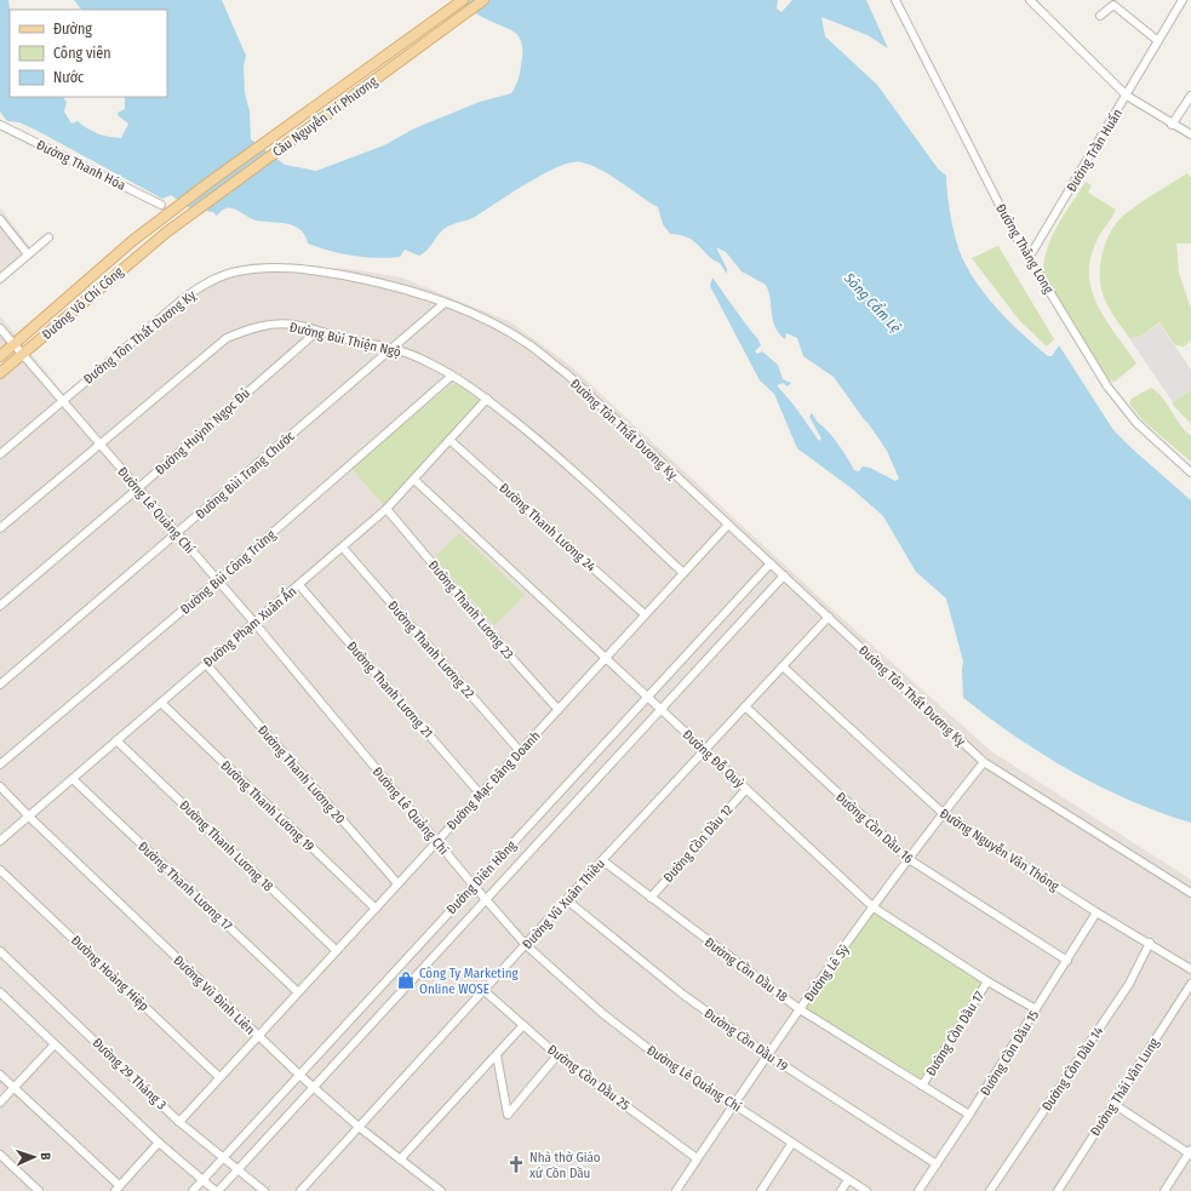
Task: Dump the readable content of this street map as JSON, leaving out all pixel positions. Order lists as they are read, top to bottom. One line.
{"streets":{"main road":["Cầu Nguyễn Tri Phương","Đường Võ Chí Công"],"street":["Đường Trần Huấn","Đường Thanh Hóa","Đường Thăng Long","Đường Tôn Thất Dương Kỵ","Đường Bùi Thiện Ngộ","Đường Huỳnh Ngọc Đủ","Đường Bùi Trang Chước","Đường Lê Quảng Chí","Đường Thanh Lương 24","Đường Bùi Công Trừng","Đường Thanh Lương 23","Đường Phạm Xuân Ẩn","Đường Thanh Lương 22","Đường Thanh Lương 21","Đường Đỗ Quỳ","Đường Thanh Lương 20","Đường Mạc Đăng Doanh","Đường Thanh Lương 19","Đường Cồn Dầu 16","Đường Cồn Dầu 12","Đường Thanh Lương 18","Đường Nguyễn Văn Thông","Đường Diên Hồng","Đường Thanh Lương 17","Đường Vũ Xuân Thiều","Đường Cồn Dầu 18","Đường Hoàng Hiệp","Đường Lê Sỹ","Đường Vũ Đình Liên","Đường Cồn Dầu 17","Đường Cồn Dầu 19","Đường Cồn Dầu 15","Đường Cồn Dầu 14","Đường 29 Tháng 3","Đường Cồn Dầu 25","Đường Thái Văn Lung"]},"crossings":[["Cầu Nguyễn Tri Phương","Đường Võ Chí Công"],["Đường Trần Huấn","Đường Thăng Long"],["Đường Võ Chí Công","Đường Lê Quảng Chí"],["Đường Tôn Thất Dương Kỵ","Đường Bùi Trang Chước"],["Đường Tôn Thất Dương Kỵ","Đường Lê Quảng Chí"],["Đường Tôn Thất Dương Kỵ","Đường Mạc Đăng Doanh"],["Đường Tôn Thất Dương Kỵ","Đường Diên Hồng"],["Đường Tôn Thất Dương Kỵ","Đường Vũ Xuân Thiều"],["Đường Tôn Thất Dương Kỵ","Đường Lê Sỹ"],["Đường Bùi Thiện Ngộ","Đường Huỳnh Ngọc Đủ"],["Đường Bùi Thiện Ngộ","Đường Bùi Trang Chước"],["Đường Bùi Thiện Ngộ","Đường Lê Quảng Chí"],["Đường Bùi Thiện Ngộ","Đường Bùi Công Trừng"],["Đường Bùi Thiện Ngộ","Đường Phạm Xuân Ẩn"],["Đường Bùi Thiện Ngộ","Đường Mạc Đăng Doanh"],["Đường Huỳnh Ngọc Đủ","Đường Lê Quảng Chí"],["Đường Bùi Trang Chước","Đường Lê Quảng Chí"],["Đường Lê Quảng Chí","Đường Bùi Công Trừng"],["Đường Lê Quảng Chí","Đường Phạm Xuân Ẩn"],["Đường Lê Quảng Chí","Đường Mạc Đăng Doanh"],["Đường Lê Quảng Chí","Đường Diên Hồng"],["Đường Lê Quảng Chí","Đường Vũ Xuân Thiều"],["Đường Lê Quảng Chí","Đường Lê Sỹ"],["Đường Thanh Lương 24","Đường Phạm Xuân Ẩn"],["Đường Thanh Lương 24","Đường Mạc Đăng Doanh"],["Đường Thanh Lương 23","Đường Phạm Xuân Ẩn"],["Đường Thanh Lương 23","Đường Mạc Đăng Doanh"],["Đường Phạm Xuân Ẩn","Đường Thanh Lương 22"],["Đường Phạm Xuân Ẩn","Đường Thanh Lương 21"],["Đường Phạm Xuân Ẩn","Đường Đỗ Quỳ"],["Đường Phạm Xuân Ẩn","Đường Thanh Lương 20"],["Đường Phạm Xuân Ẩn","Đường Thanh Lương 19"],["Đường Phạm Xuân Ẩn","Đường Thanh Lương 18"],["Đường Phạm Xuân Ẩn","Đường Thanh Lương 17"],["Đường Phạm Xuân Ẩn","Đường Vũ Đình Liên"],["Đường Thanh Lương 22","Đường Mạc Đăng Doanh"],["Đường Thanh Lương 21","Đường Mạc Đăng Doanh"],["Đường Đỗ Quỳ","Đường Mạc Đăng Doanh"],["Đường Đỗ Quỳ","Đường Cồn Dầu 12"],["Đường Đỗ Quỳ","Đường Diên Hồng"],["Đường Đỗ Quỳ","Đường Vũ Xuân Thiều"],["Đường Đỗ Quỳ","Đường Lê Sỹ"],["Đường Đỗ Quỳ","Đường Cồn Dầu 17"],["Đường Đỗ Quỳ","Đường Cồn Dầu 15"],["Đường Thanh Lương 20","Đường Mạc Đăng Doanh"],["Đường Mạc Đăng Doanh","Đường Thanh Lương 19"],["Đường Mạc Đăng Doanh","Đường Thanh Lương 18"],["Đường Mạc Đăng Doanh","Đường Thanh Lương 17"],["Đường Mạc Đăng Doanh","Đường Hoàng Hiệp"],["Đường Mạc Đăng Doanh","Đường Vũ Đình Liên"],["Đường Mạc Đăng Doanh","Đường 29 Tháng 3"],["Đường Cồn Dầu 16","Đường Vũ Xuân Thiều"],["Đường Cồn Dầu 16","Đường Lê Sỹ"],["Đường Cồn Dầu 16","Đường Cồn Dầu 15"],["Đường Cồn Dầu 12","Đường Cồn Dầu 18"],["Đường Nguyễn Văn Thông","Đường Vũ Xuân Thiều"],["Đường Nguyễn Văn Thông","Đường Lê Sỹ"],["Đường Nguyễn Văn Thông","Đường Cồn Dầu 15"],["Đường Nguyễn Văn Thông","Đường Cồn Dầu 14"],["Đường Diên Hồng","Đường Vũ Đình Liên"],["Đường Diên Hồng","Đường 29 Tháng 3"],["Đường Vũ Xuân Thiều","Đường Cồn Dầu 18"],["Đường Vũ Xuân Thiều","Đường Vũ Đình Liên"],["Đường Vũ Xuân Thiều","Đường Cồn Dầu 19"],["Đường Vũ Xuân Thiều","Đường Cồn Dầu 25"],["Đường Cồn Dầu 18","Đường Lê Sỹ"],["Đường Cồn Dầu 18","Đường Cồn Dầu 17"],["Đường Cồn Dầu 18","Đường Cồn Dầu 15"],["Đường Lê Sỹ","Đường Cồn Dầu 19"],["Đường Lê Sỹ","Đường Cồn Dầu 25"],["Đường Cồn Dầu 19","Đường Cồn Dầu 15"]],"water":["Sông Cẩm Lệ"],"places":{"shop":["Công Ty Marketing Online WOSE"],"church":["Nhà thờ Giáo xứ Cồn Dầu"]},"legend":["Đường","Công viên","Nước"],"north":"right"}
